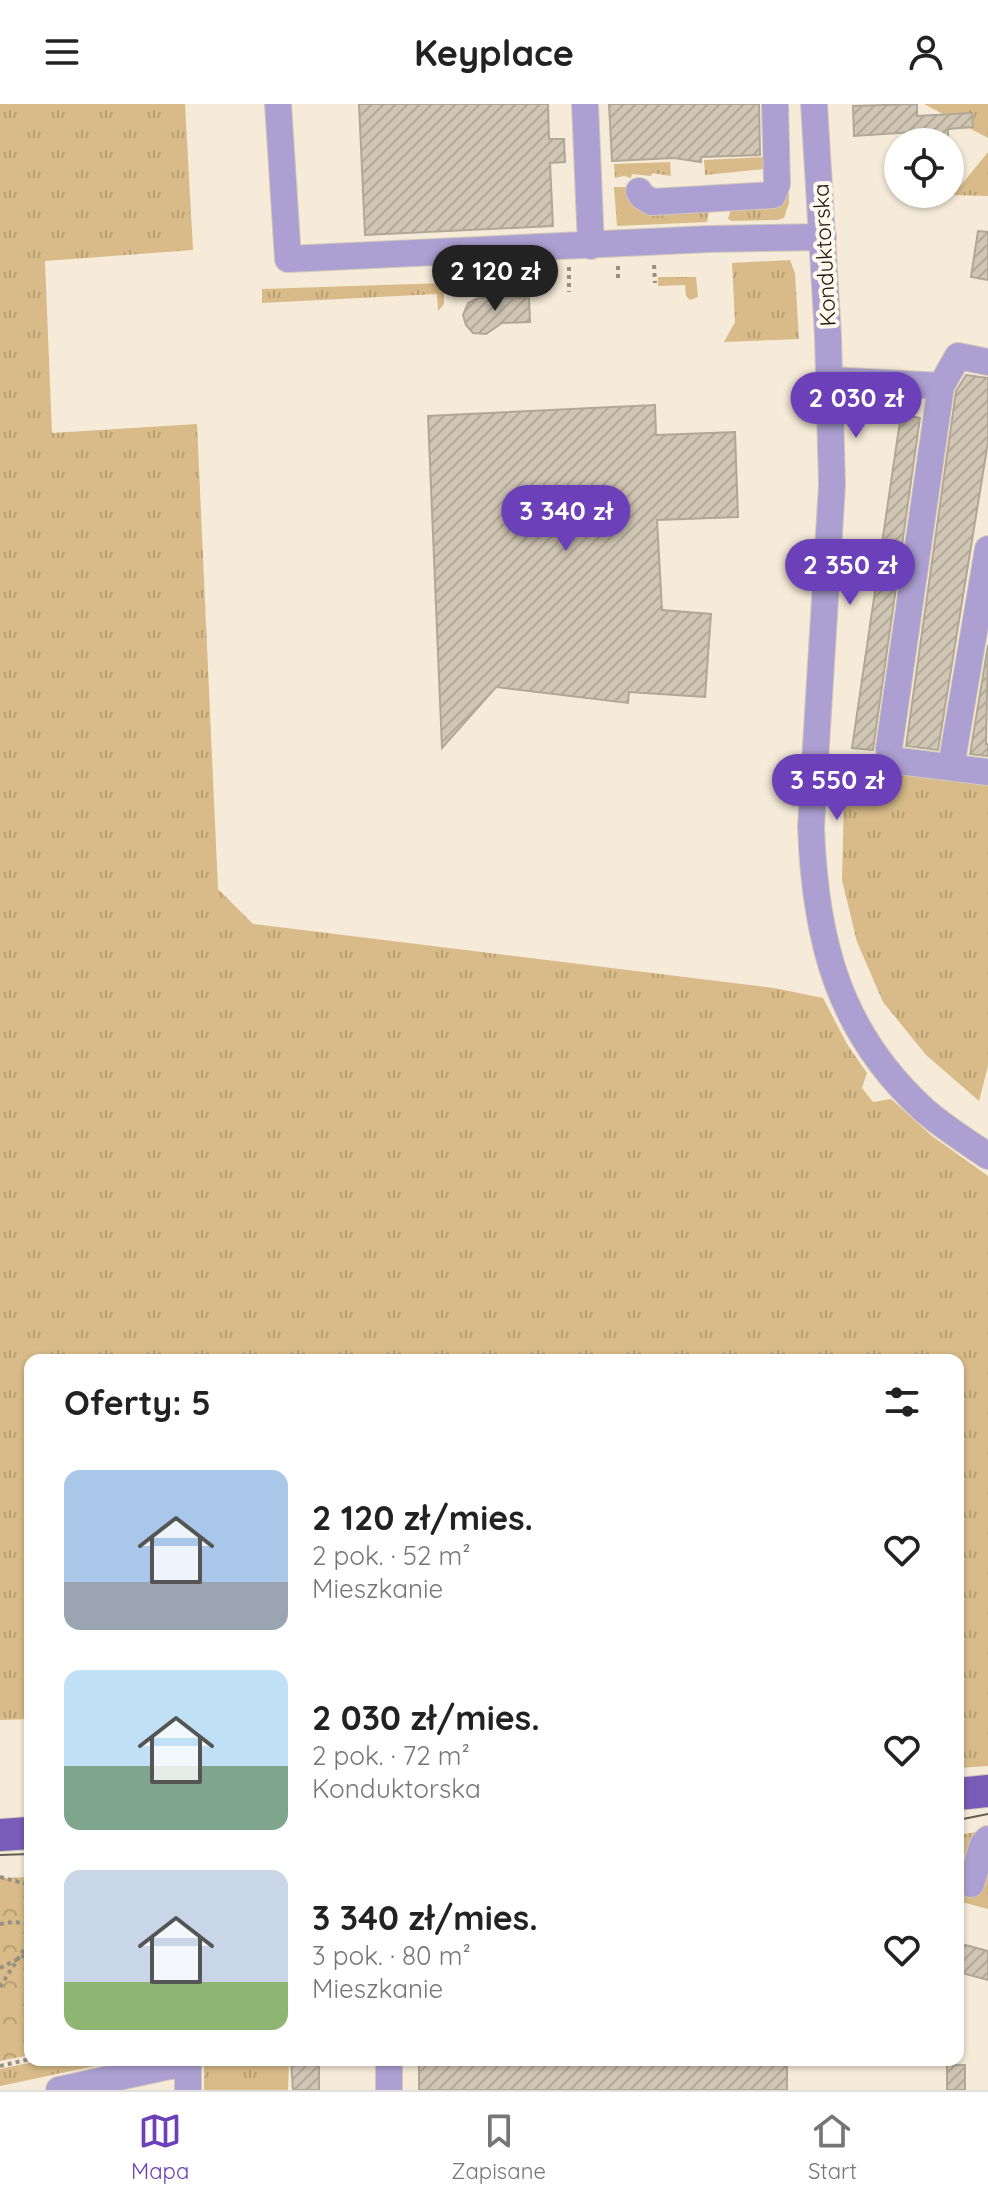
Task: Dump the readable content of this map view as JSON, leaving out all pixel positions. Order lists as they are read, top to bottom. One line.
{"streets":{"street":["Konduktorska"]},"page":{"header":"Keyplace","price":["2 120 zł","2 030 zł","3 340 zł","2 350 zł","3 550 zł"],"heading":"Oferty: 5","list":[{"name":"2 120 zł/mies.","note":"2 pok. · 52 m² · Mieszkanie"},{"name":"2 030 zł/mies.","note":"2 pok. · 72 m² · Konduktorska"},{"name":"3 340 zł/mies.","note":"3 pok. · 80 m² · Mieszkanie"}],"tabs":["Mapa","Zapisane","Start"]}}
